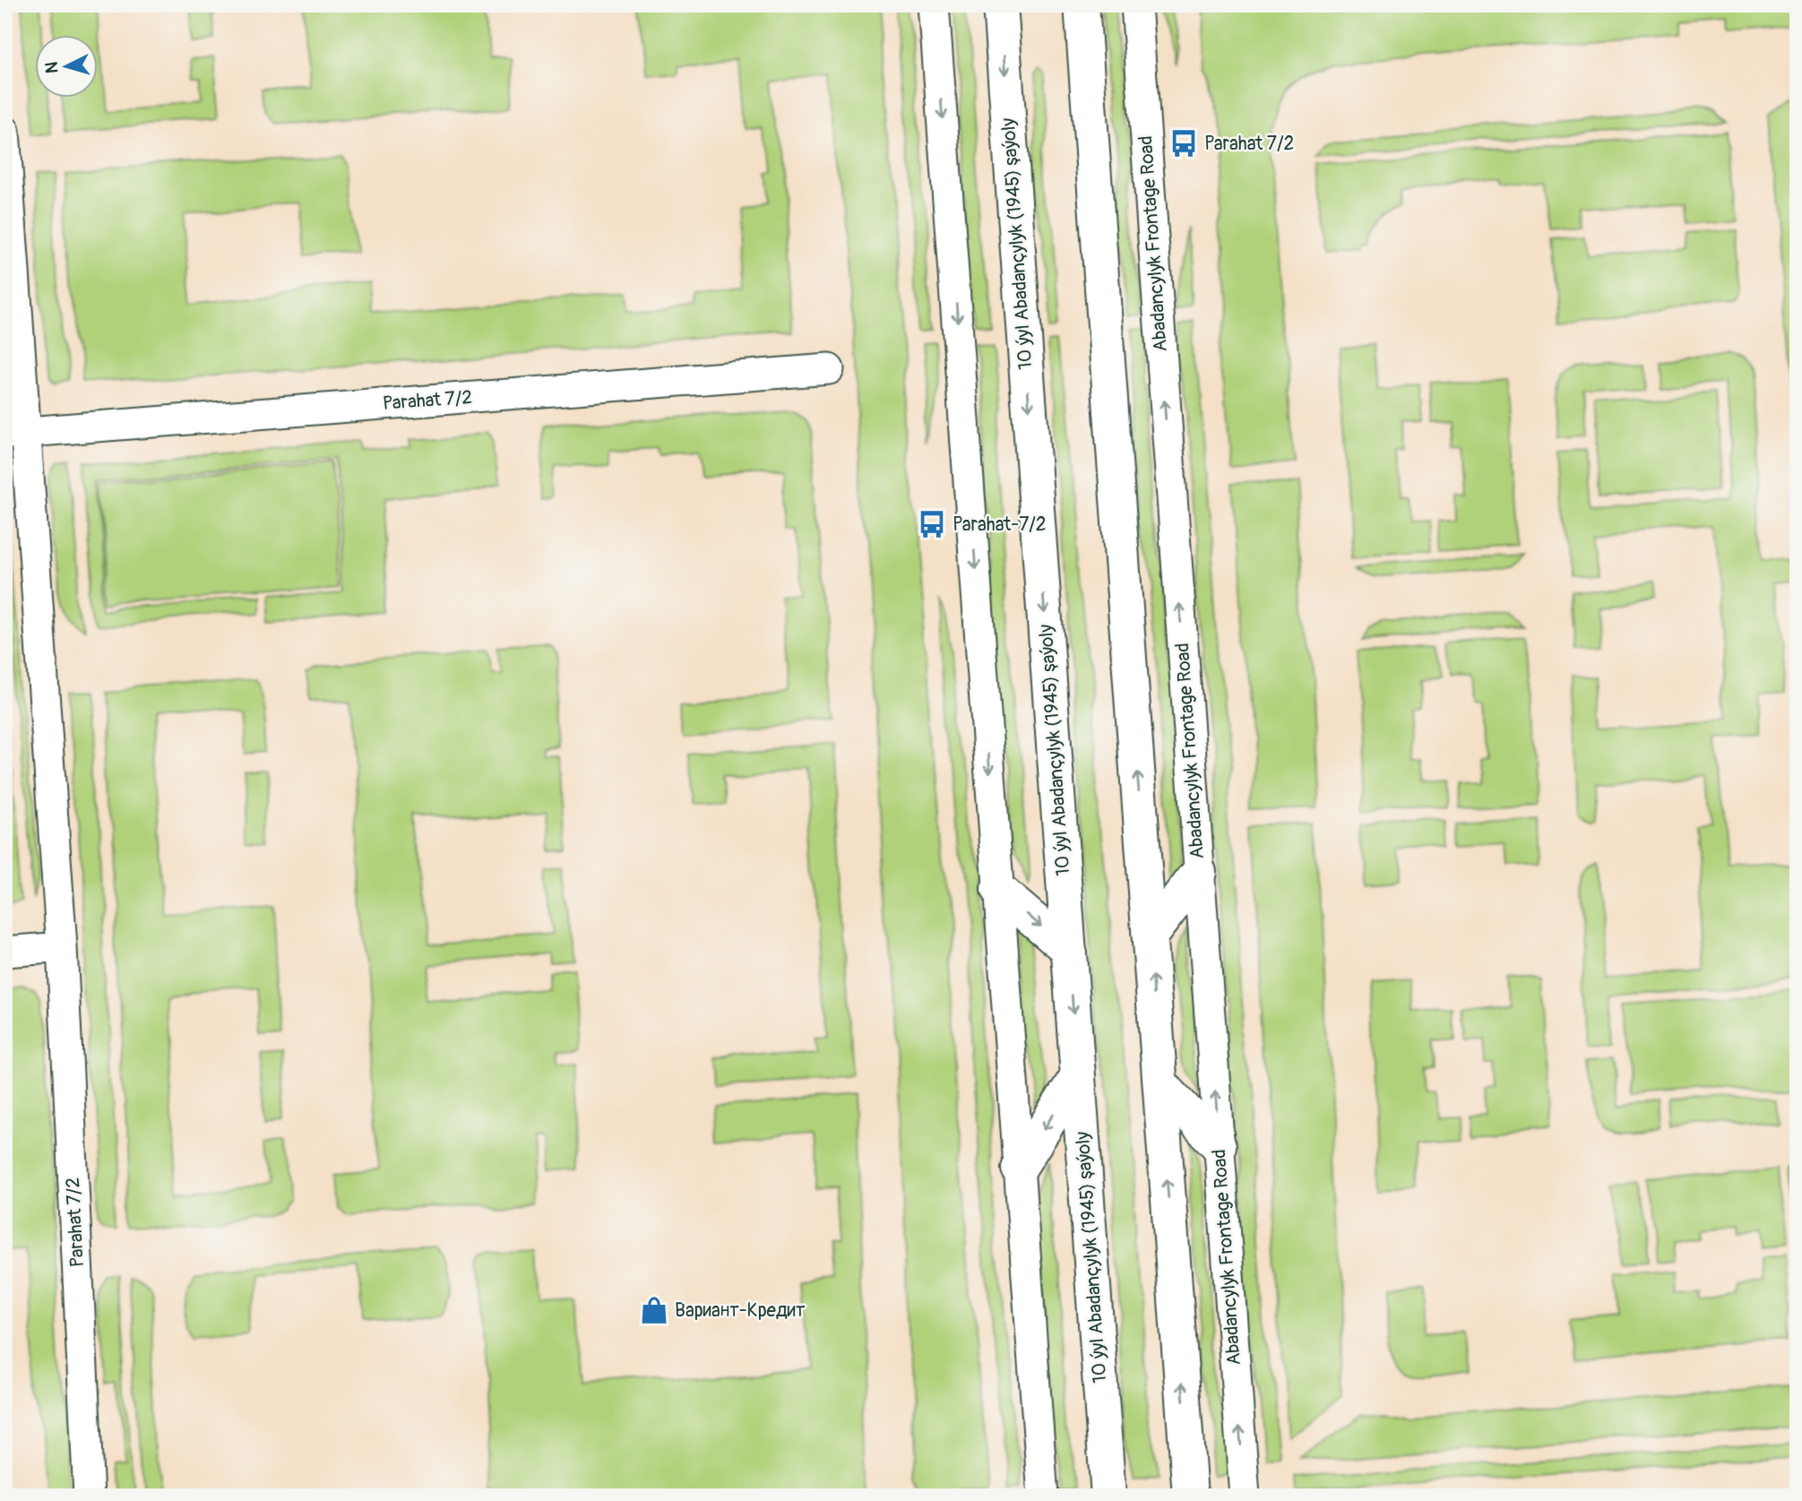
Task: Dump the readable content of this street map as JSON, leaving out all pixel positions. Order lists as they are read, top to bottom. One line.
{"streets":{"main road":["10 ýyl Abadançylyk (1945) şaýoly"],"street":["Abadancylyk Frontage Road","Parahat 7/2"]},"places":{"bus stop":["Parahat 7/2","Parahat-7/2"],"shop":["Вариант-Кредит"]},"north":"left"}
